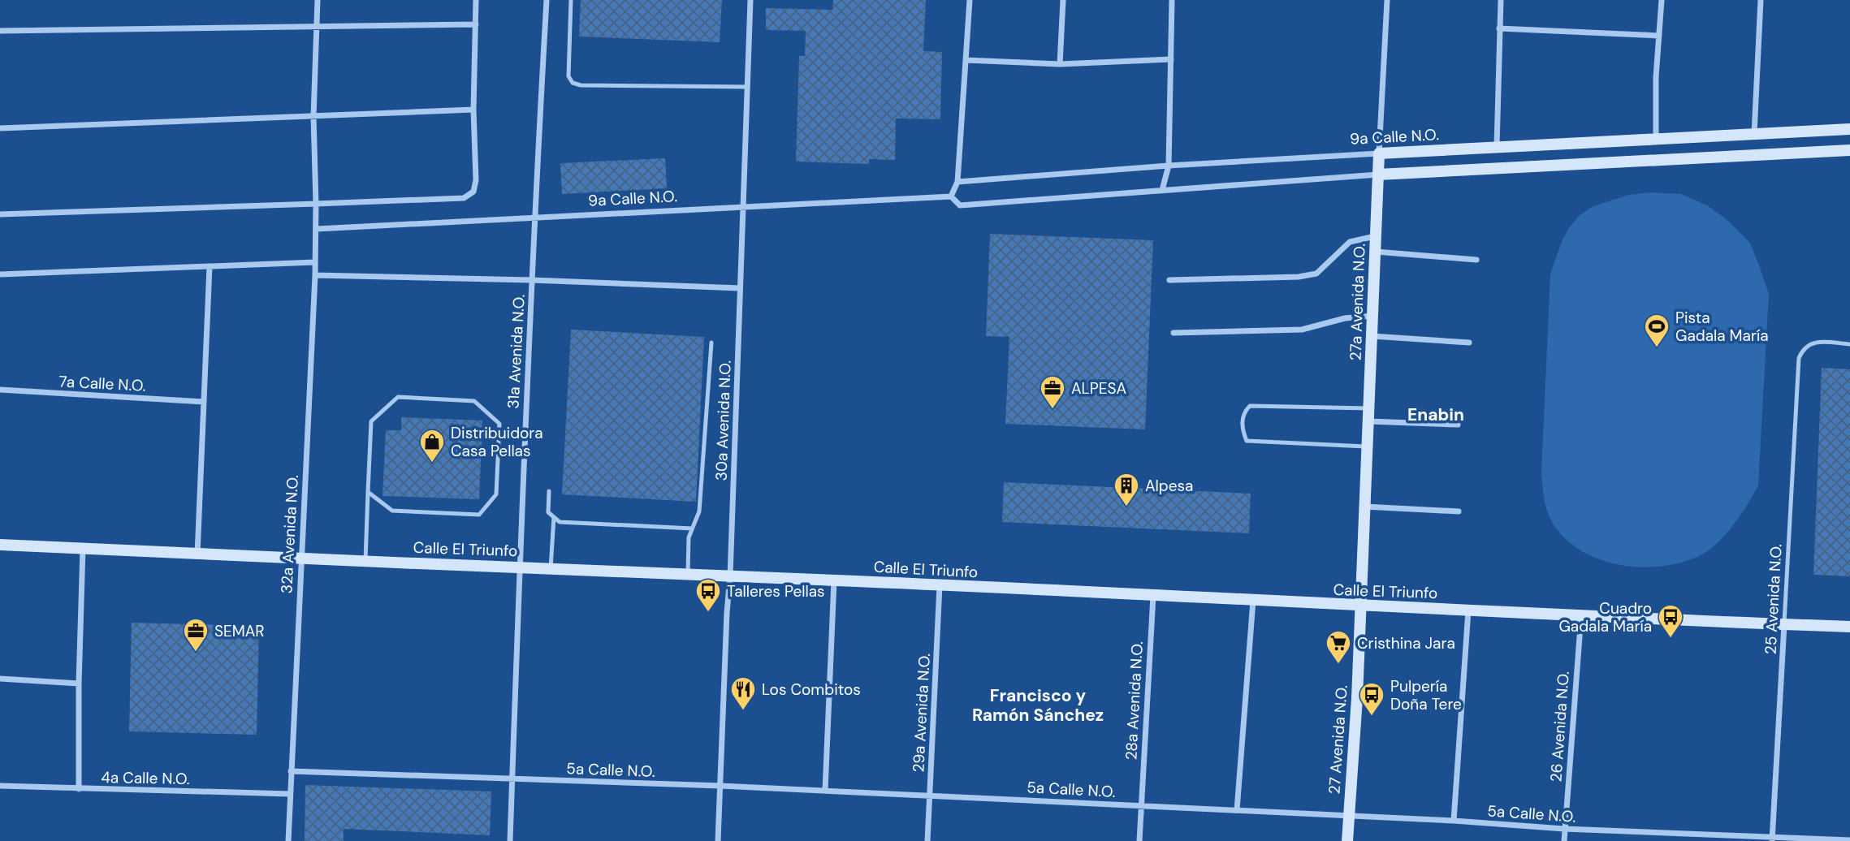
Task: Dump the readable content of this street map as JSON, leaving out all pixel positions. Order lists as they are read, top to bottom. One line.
{"streets":{"main road":["9a Calle N.O.","27a Avenida N.O.","Calle El Triunfo","27 Avenida N.O."],"street":["31a Avenida N.O.","7a Calle N.O.","30a Avenida N.O.","32a Avenida N.O.","25 Avenida N.O.","28a Avenida N.O.","29a Avenida N.O.","26 Avenida N.O.","5a Calle N.O.","4a Calle N.O."]},"crossings":[["9a Calle N.O.","27a Avenida N.O."],["9a Calle N.O.","31a Avenida N.O."],["9a Calle N.O.","30a Avenida N.O."],["9a Calle N.O.","32a Avenida N.O."],["27a Avenida N.O.","Calle El Triunfo"],["27a Avenida N.O.","27 Avenida N.O."],["31a Avenida N.O.","Calle El Triunfo"],["31a Avenida N.O.","5a Calle N.O."],["30a Avenida N.O.","Calle El Triunfo"],["30a Avenida N.O.","5a Calle N.O."],["32a Avenida N.O.","Calle El Triunfo"],["32a Avenida N.O.","5a Calle N.O."],["32a Avenida N.O.","4a Calle N.O."],["Calle El Triunfo","25 Avenida N.O."],["Calle El Triunfo","28a Avenida N.O."],["Calle El Triunfo","29a Avenida N.O."],["Calle El Triunfo","26 Avenida N.O."],["Calle El Triunfo","27 Avenida N.O."],["25 Avenida N.O.","5a Calle N.O."],["28a Avenida N.O.","5a Calle N.O."],["29a Avenida N.O.","5a Calle N.O."],["26 Avenida N.O.","5a Calle N.O."],["27 Avenida N.O.","5a Calle N.O."]],"districts":["Enabin","Francisco y Ramón Sánchez"],"places":{"sports":["Pista Gadala María"],"office":["ALPESA","SEMAR"],"shop":["Distribuidora Casa Pellas"],"building":["Alpesa"],"bus stop":["Talleres Pellas","Cuadro Gadala María","Pulpería Doña Tere"],"supermarket":["Cristhina Jara"],"restaurant":["Los Combitos"]}}
